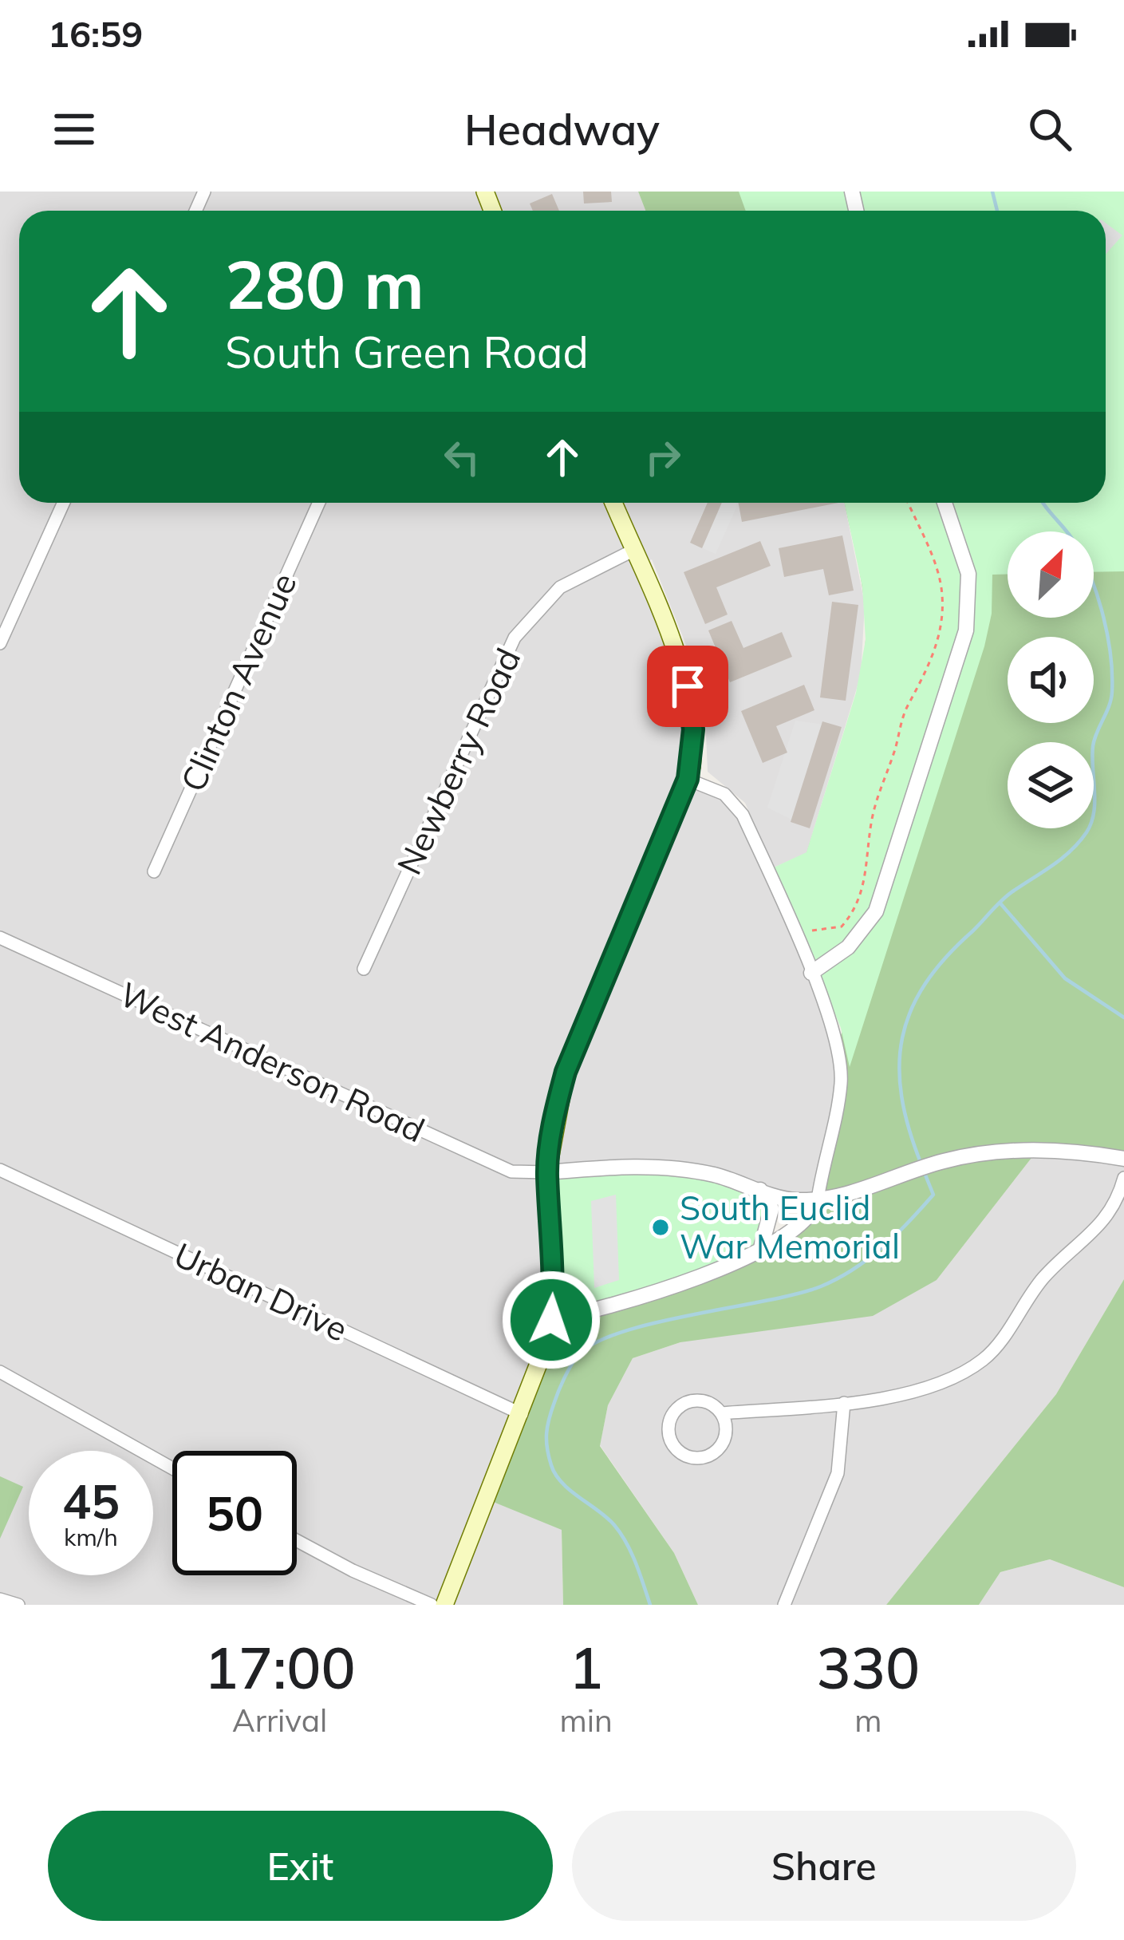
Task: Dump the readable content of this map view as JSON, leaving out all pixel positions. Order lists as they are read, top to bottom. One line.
{"streets":{"street":["Clinton Avenue","Newberry Road","West Anderson Road","Urban Drive"]},"places":["South Euclid War Memorial"],"north":"top right","page":{"status":"16:59","header":"Headway","turn":["280 m","South Green Road"],"speed":"45 km/h","limit":"50","eta":["17:00","Arrival","1","min","330","m"],"buttons":["Exit","Share"]}}
